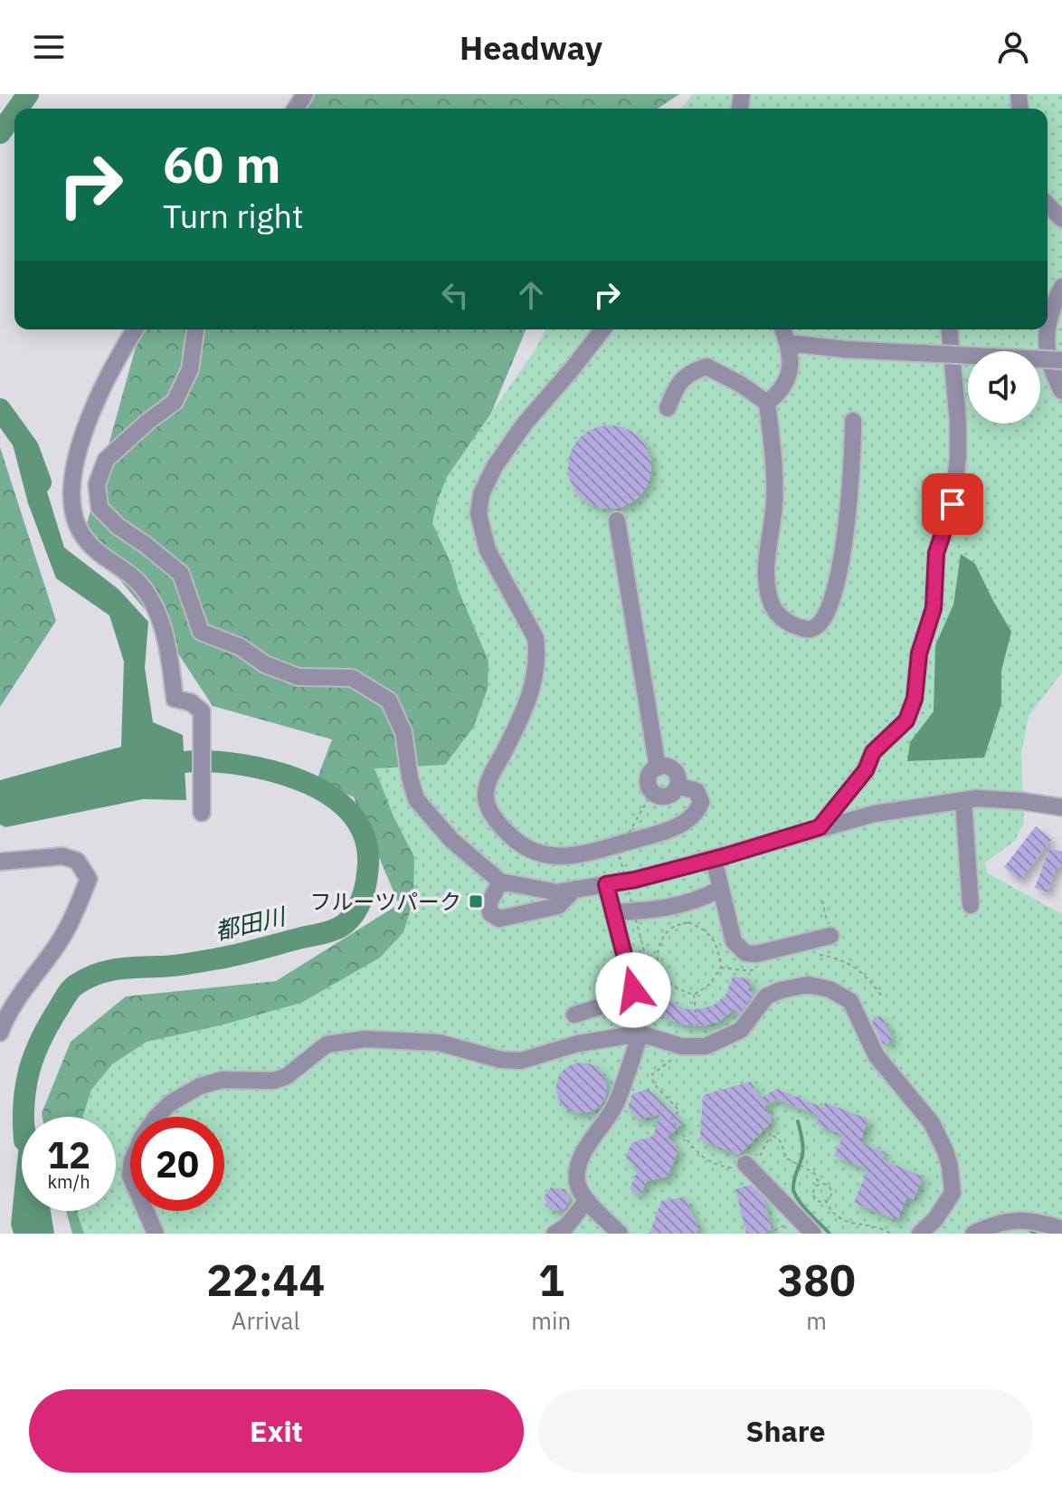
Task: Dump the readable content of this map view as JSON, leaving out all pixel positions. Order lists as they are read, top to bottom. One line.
{"water":["都田川"],"places":{"transit":["フルーツパーク"]},"page":{"header":"Headway","turn":["60 m","Turn right"],"speed":"12 km/h","limit":"20","eta":["22:44","Arrival","1","min","380","m"],"buttons":["Exit","Share"]}}
